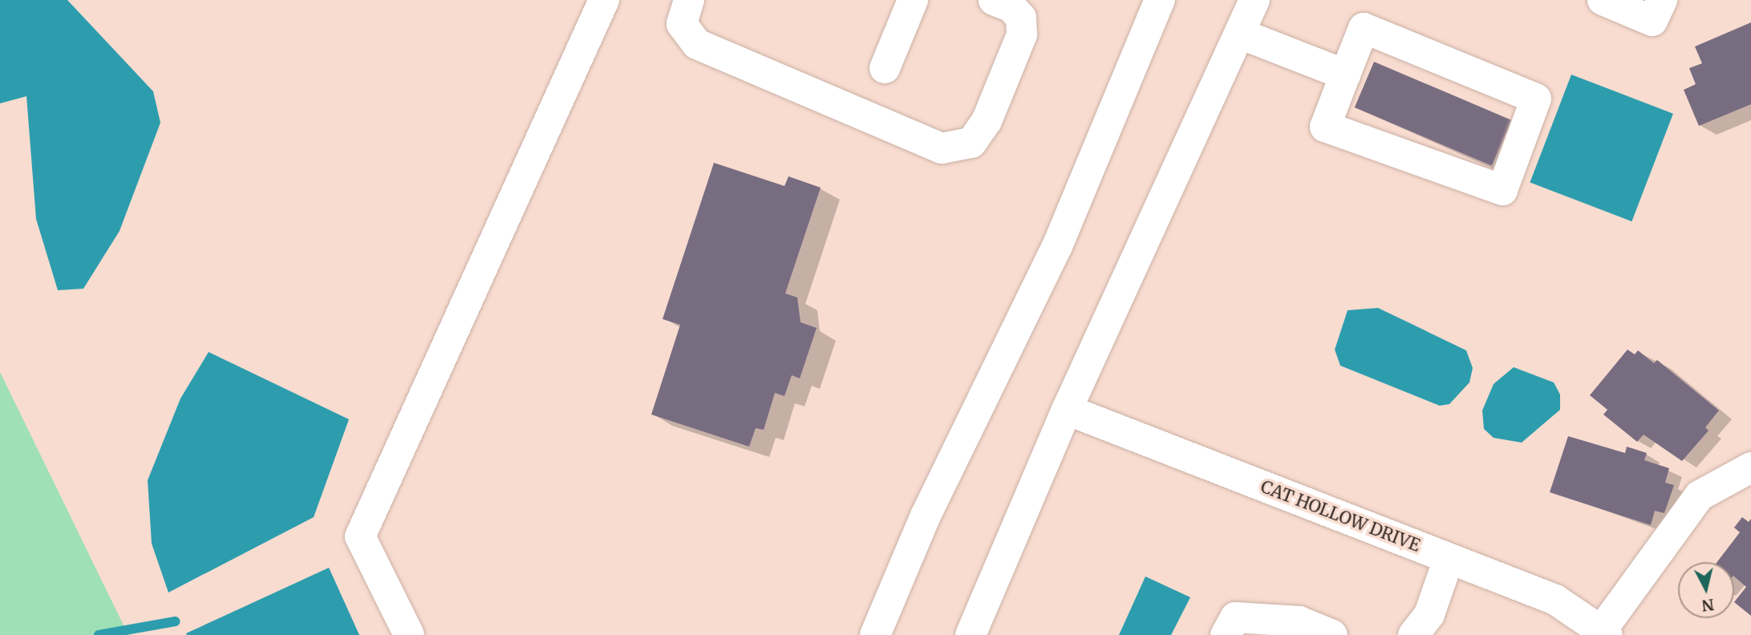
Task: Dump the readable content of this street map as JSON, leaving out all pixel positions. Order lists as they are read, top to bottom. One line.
{"streets":{"main road":["CAT HOLLOW DRIVE"]},"north":"bottom"}
